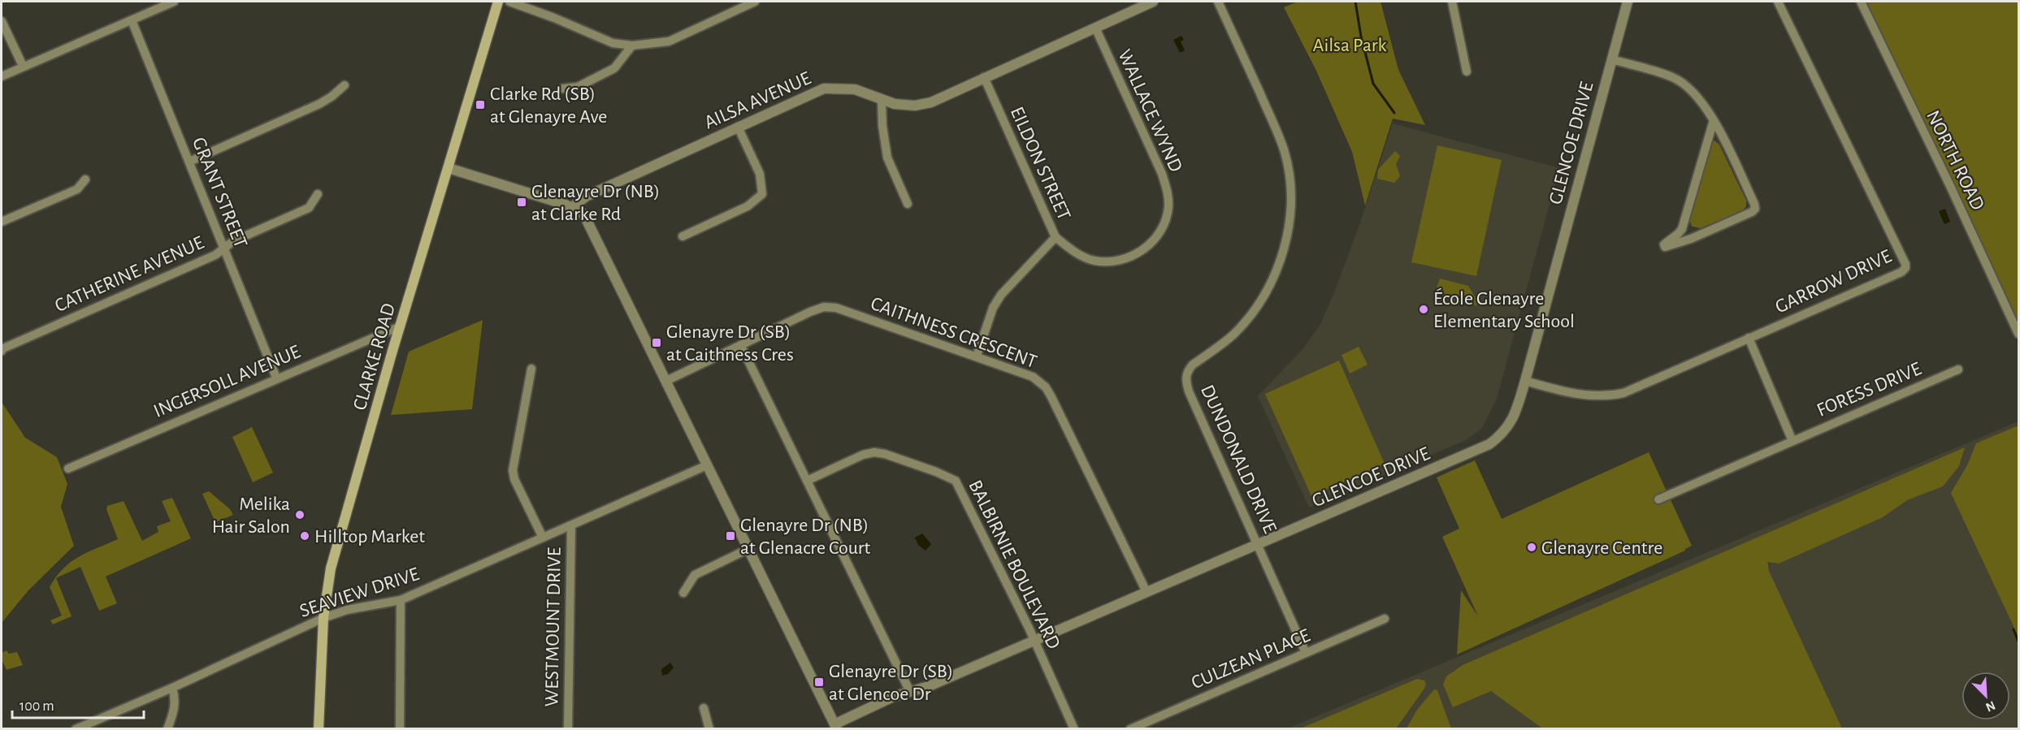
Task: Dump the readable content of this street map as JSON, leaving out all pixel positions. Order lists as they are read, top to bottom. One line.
{"streets":{"main road":["CLARKE ROAD"],"street":["AILSA AVENUE","WALLACE WYND","GLENCOE DRIVE","NORTH ROAD","EILDON STREET","GRANT STREET","CATHERINE AVENUE","GARROW DRIVE","CAITHNESS CRESCENT","INGERSOLL AVENUE","FORESS DRIVE","DUNDONALD DRIVE","BALBIRNIE BOULEVARD","SEAVIEW DRIVE","WESTMOUNT DRIVE","CULZEAN PLACE"]},"crossings":[["AILSA AVENUE","WALLACE WYND"],["AILSA AVENUE","EILDON STREET"],["WALLACE WYND","EILDON STREET"],["GLENCOE DRIVE","GARROW DRIVE"],["GLENCOE DRIVE","CAITHNESS CRESCENT"],["GLENCOE DRIVE","DUNDONALD DRIVE"],["GLENCOE DRIVE","BALBIRNIE BOULEVARD"],["EILDON STREET","CAITHNESS CRESCENT"],["GRANT STREET","CATHERINE AVENUE"],["GRANT STREET","INGERSOLL AVENUE"],["CLARKE ROAD","INGERSOLL AVENUE"],["CLARKE ROAD","SEAVIEW DRIVE"],["DUNDONALD DRIVE","CULZEAN PLACE"],["SEAVIEW DRIVE","WESTMOUNT DRIVE"]],"parks":["Ailsa Park"],"places":{"transit":["Clarke Rd (SB) at Glenayre Ave","Glenayre Dr (NB) at Clarke Rd","Glenayre Dr (SB) at Caithness Cres","Glenayre Dr (NB) at Glenacre Court","Glenayre Dr (SB) at Glencoe Dr"],"other":["École Glenayre Elementary School","Melika Hair Salon","Hilltop Market","Glenayre Centre"]},"scale_bar":"100 m","north":"bottom right"}
